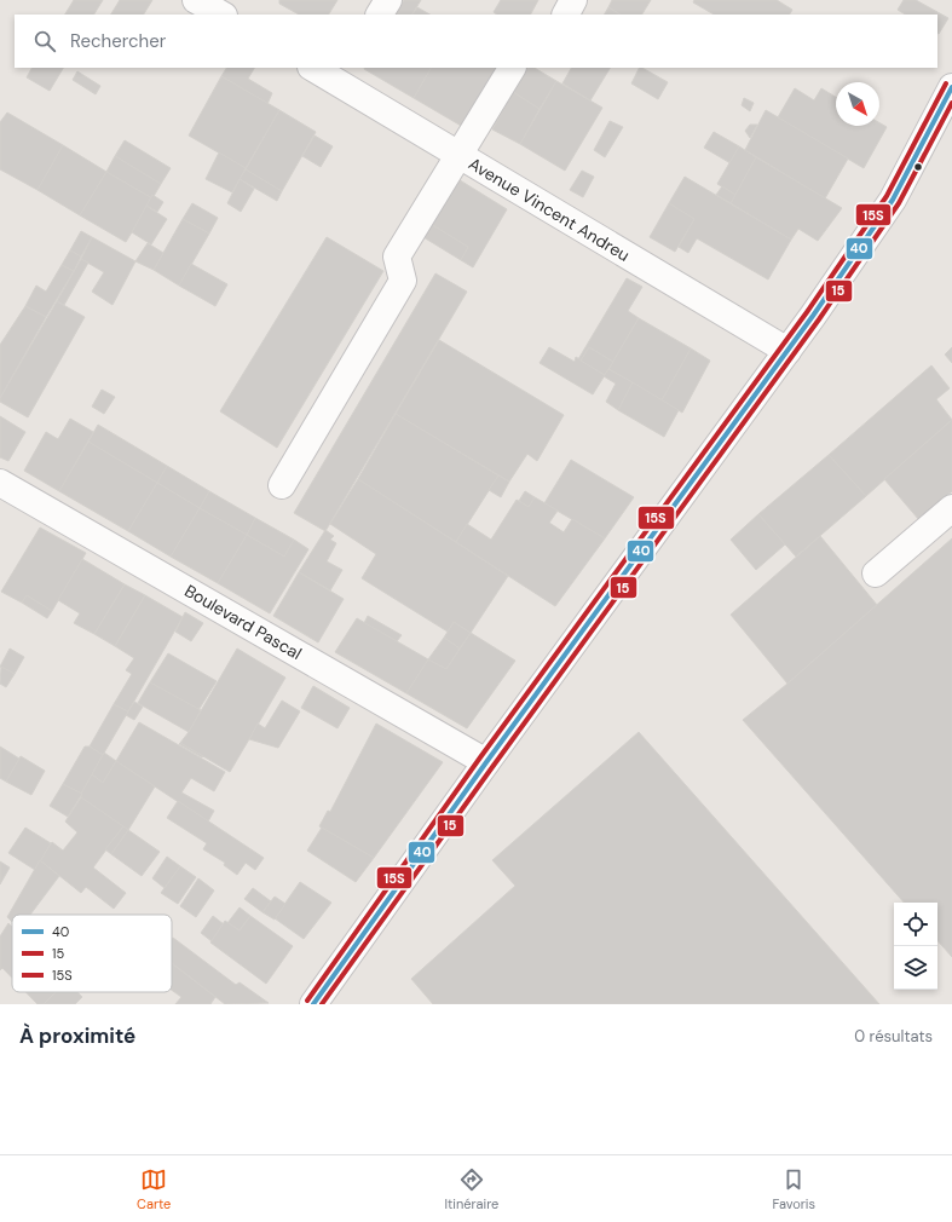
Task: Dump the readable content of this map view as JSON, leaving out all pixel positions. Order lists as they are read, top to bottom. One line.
{"streets":{"street":["Avenue Vincent Andreu","Boulevard Pascal"]},"lines":["transit line 15S","transit line 40","transit line 15"],"legend":["40","15","15S"],"north":"bottom right","page":{"search":"Rechercher","heading":["À proximité","0 résultats"],"nav":["Carte","Itinéraire","Favoris"]}}
